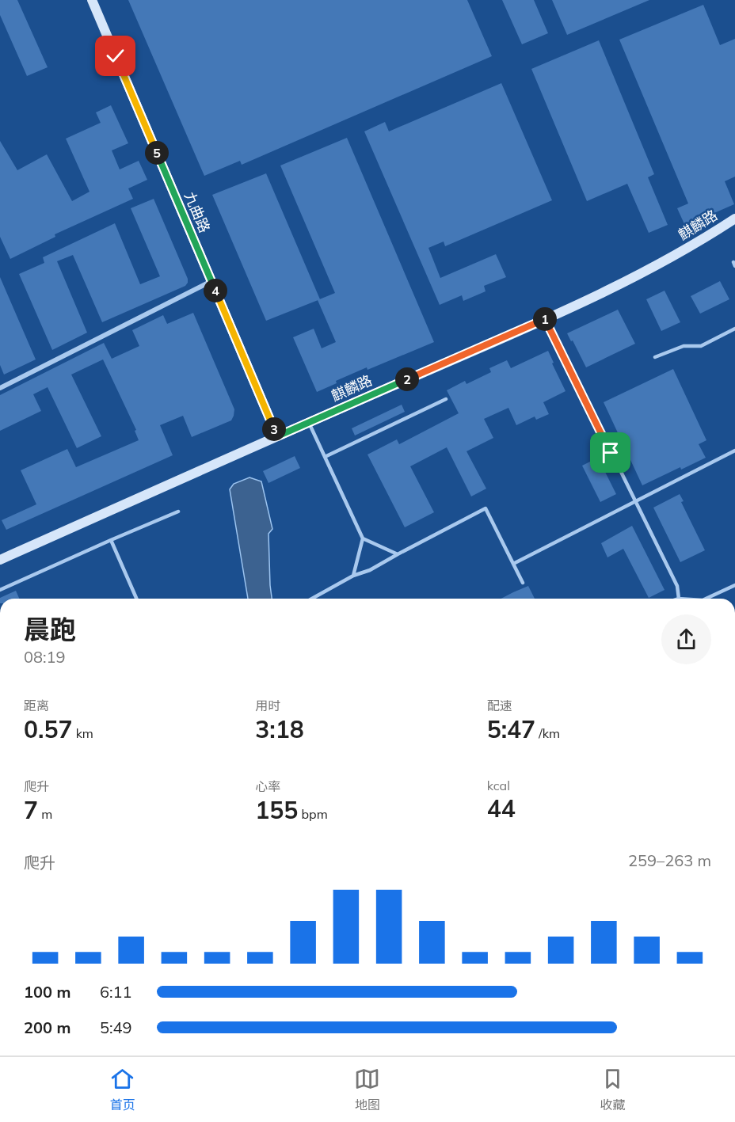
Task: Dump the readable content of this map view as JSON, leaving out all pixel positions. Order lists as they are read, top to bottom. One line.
{"streets":{"street":["九曲路","麒麟路"]},"crossings":[["九曲路","麒麟路"]],"page":{"pins":["5","4","1","2","3"],"heading":["晨跑","08:19"],"stats":[["距离","0.57 km"],["用时","3:18"],["配速","5:47 /km"],["爬升","7 m"],["心率","155 bpm"],["kcal","44"]],"chart":["爬升","259–263 m"],"list":[{"name":"100 m","note":"6:11"},{"name":"200 m","note":"5:49"}],"tabs":["首页","地图","收藏"]}}
